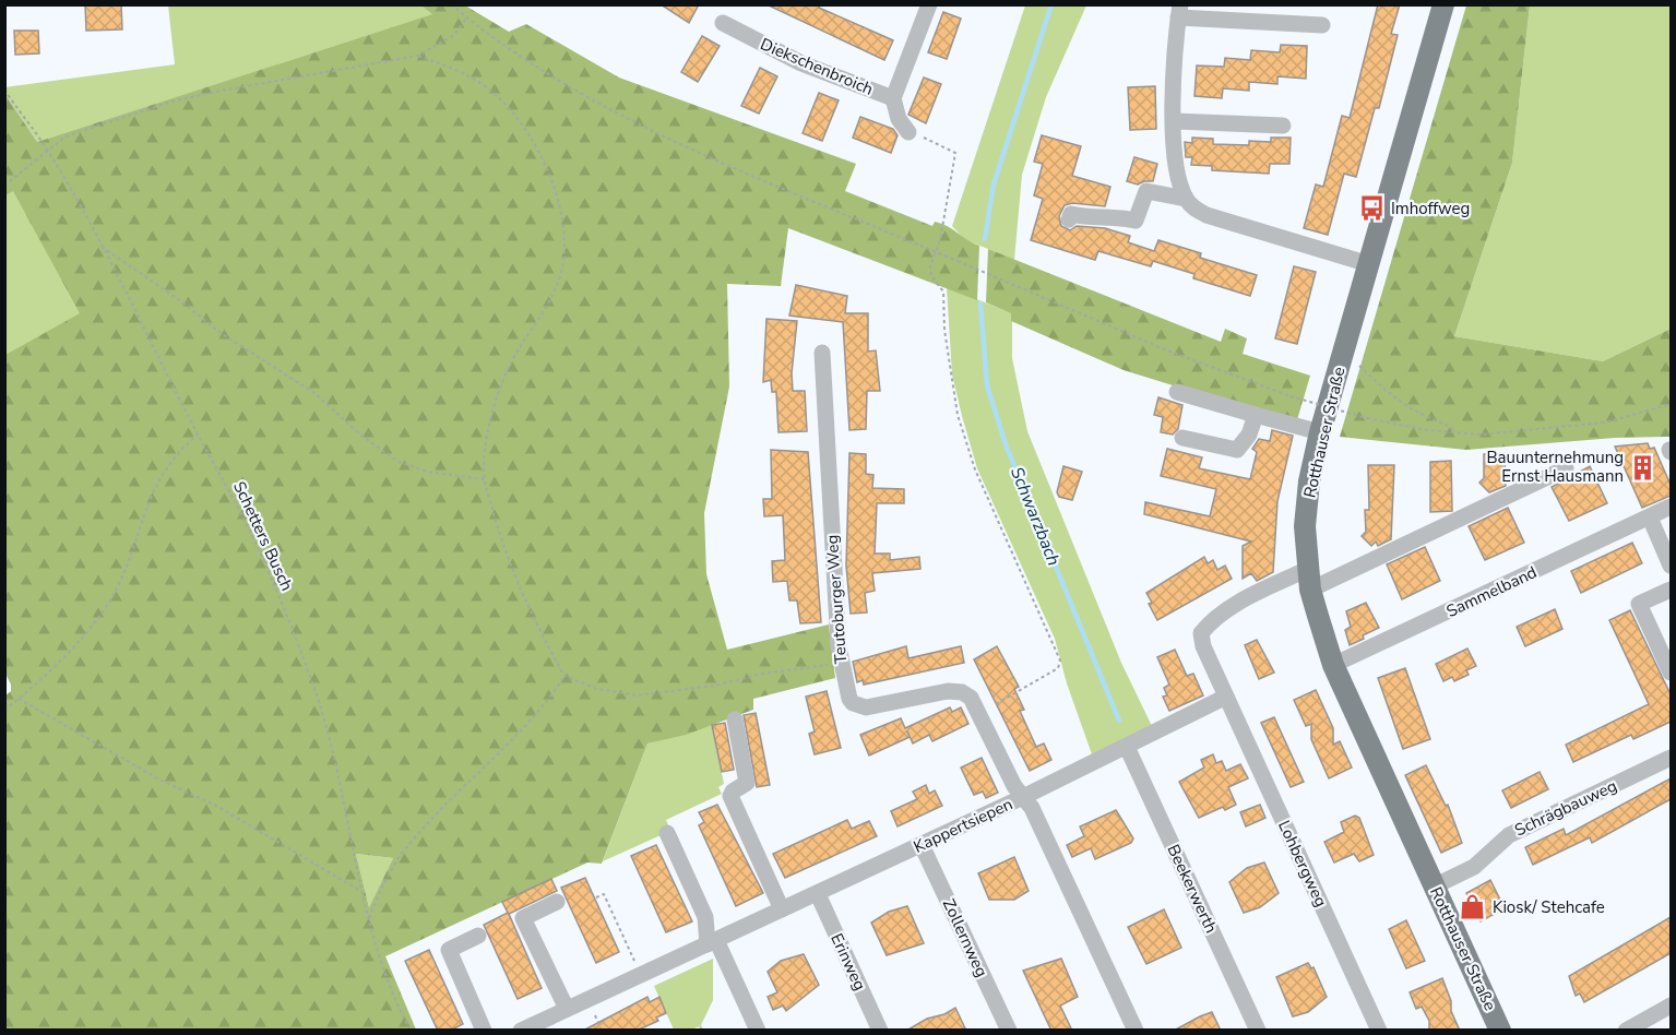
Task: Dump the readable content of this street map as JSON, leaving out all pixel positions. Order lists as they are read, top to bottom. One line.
{"streets":{"main road":["Rotthauser Straße"],"street":["Diekschenbroich","Sammelband","Teutoburger Weg","Schrägbauweg","Kappertsiepen","Lohbergweg","Beekerwerth","Zollernweg","Erinweg"],"path":["Schetters Busch"]},"crossings":[["Rotthauser Straße","Sammelband"],["Rotthauser Straße","Schrägbauweg"],["Teutoburger Weg","Kappertsiepen"],["Kappertsiepen","Lohbergweg"],["Kappertsiepen","Beekerwerth"],["Kappertsiepen","Zollernweg"],["Kappertsiepen","Erinweg"]],"water":["Schwarzbach"],"places":{"bus stop":["Imhoffweg"],"building":["Bauunternehmung Ernst Hausmann"],"shop":["Kiosk/ Stehcafe"]}}
